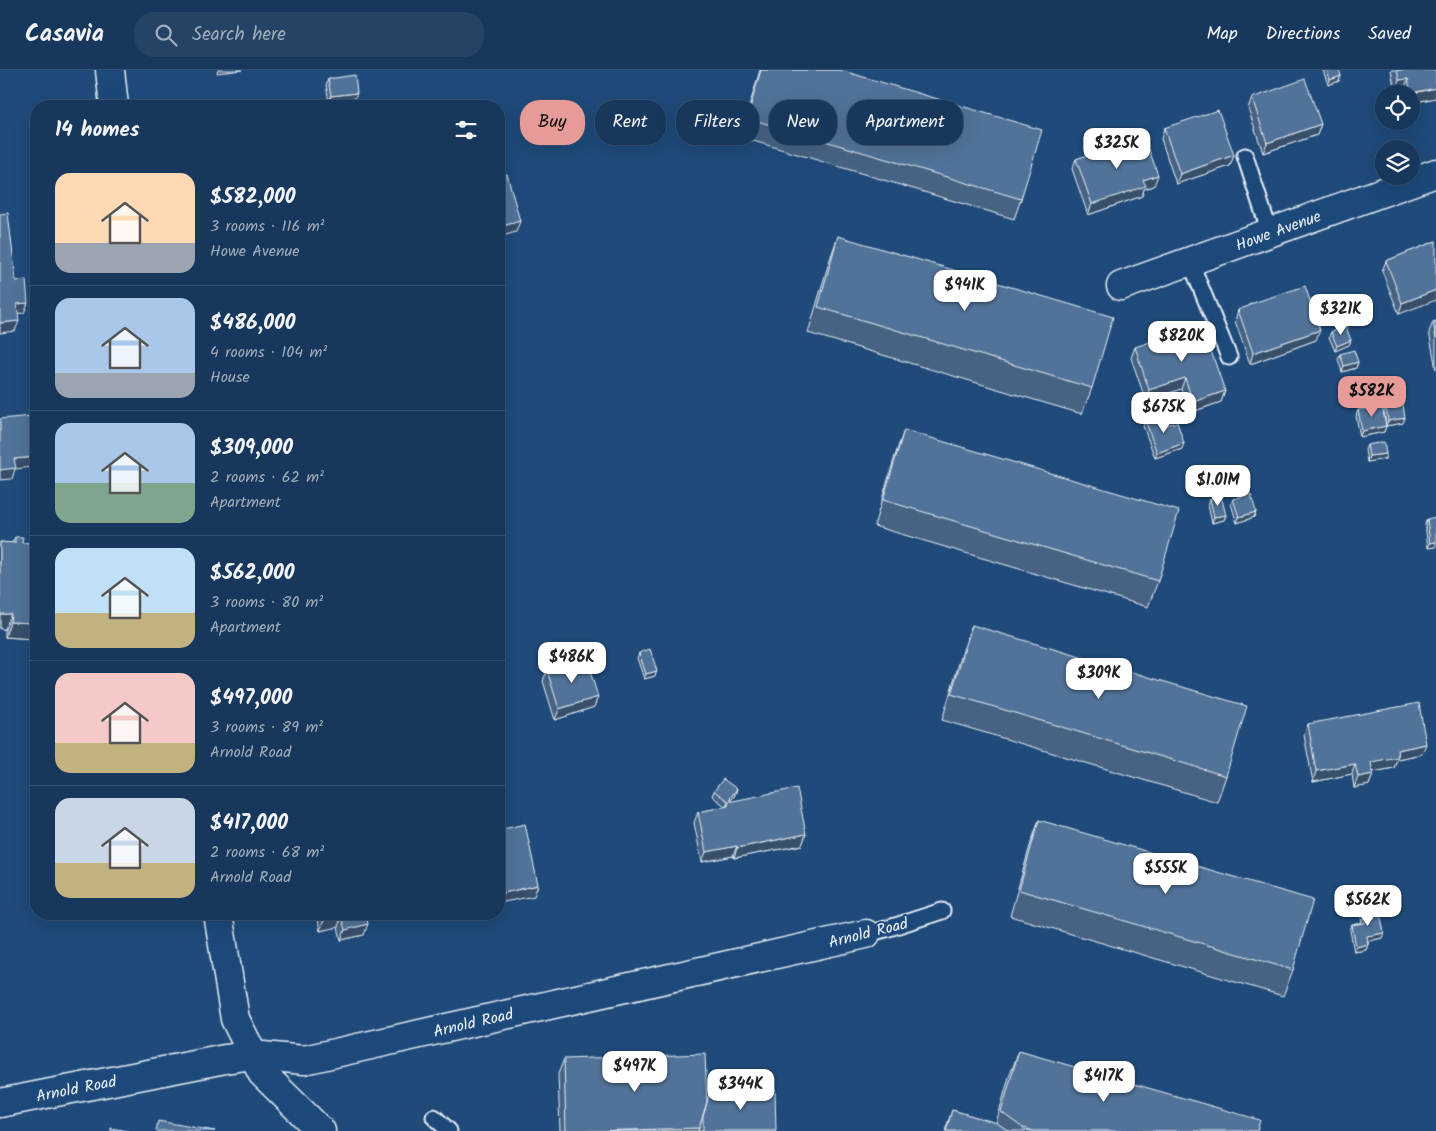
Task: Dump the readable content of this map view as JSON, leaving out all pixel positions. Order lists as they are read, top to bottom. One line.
{"streets":{"street":["Howe Avenue","Arnold Road"]},"page":{"header":"Casavia","search":"Search here","nav":["Map","Directions","Saved"],"chip":["Buy","Rent","Filters","New","Apartment"],"heading":"14 homes","price":["$325K","$941K","$321K","$820K","$582K","$675K","$1.01M","$486K","$309K","$555K","$562K","$497K","$417K","$344K"],"list":[{"name":"$582,000","note":"3 rooms · 116 m² · Howe Avenue"},{"name":"$486,000","note":"4 rooms · 104 m² · House"},{"name":"$309,000","note":"2 rooms · 62 m² · Apartment"},{"name":"$562,000","note":"3 rooms · 80 m² · Apartment"},{"name":"$497,000","note":"3 rooms · 89 m² · Arnold Road"},{"name":"$417,000","note":"2 rooms · 68 m² · Arnold Road"}]}}
